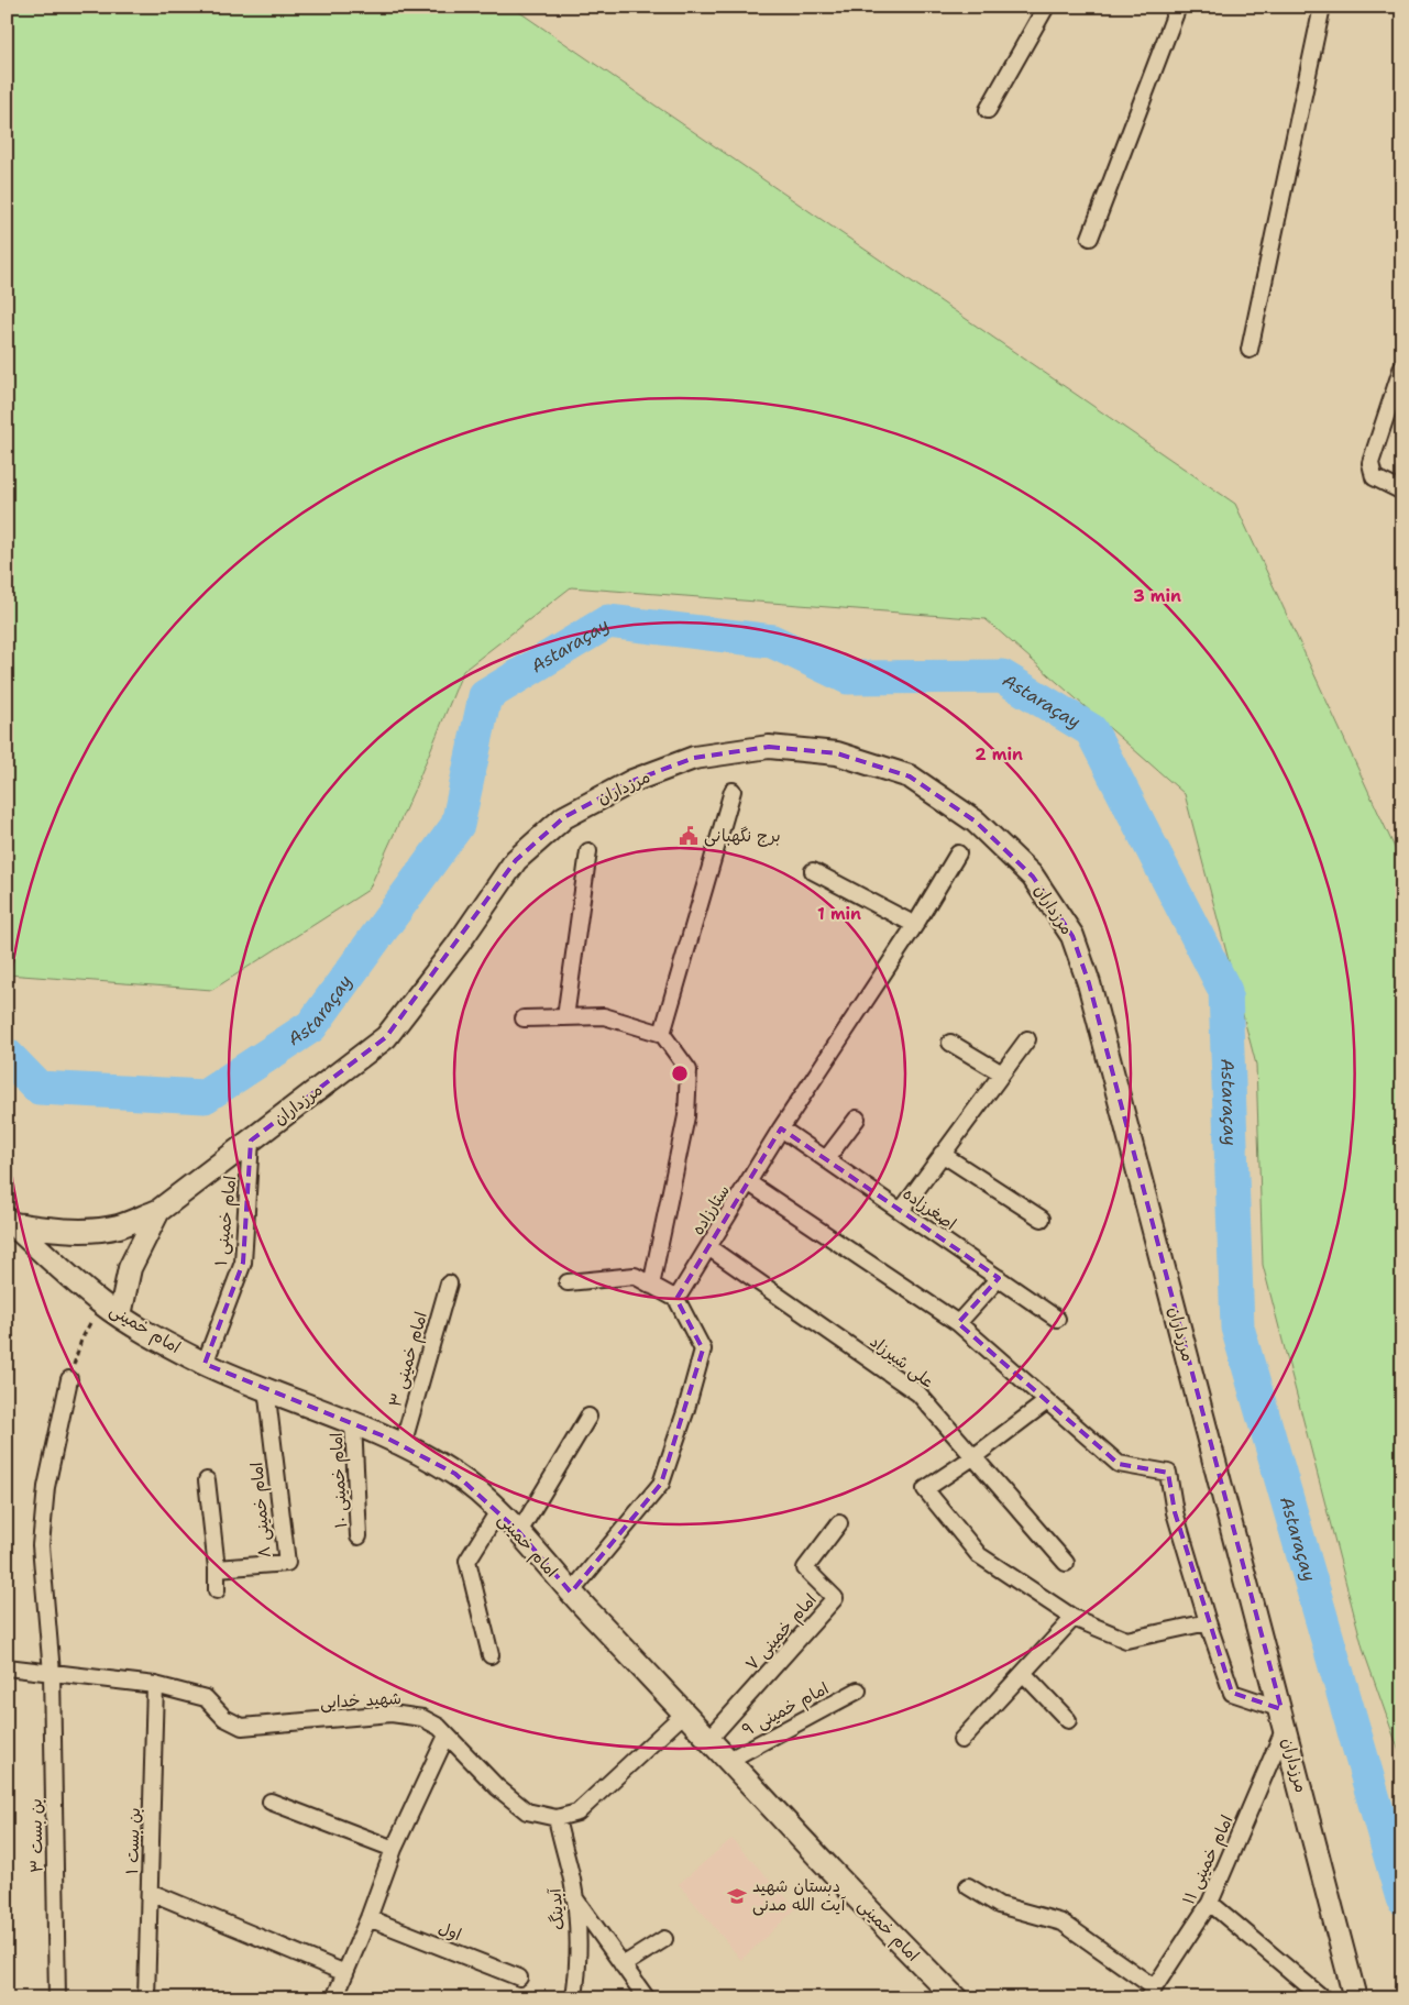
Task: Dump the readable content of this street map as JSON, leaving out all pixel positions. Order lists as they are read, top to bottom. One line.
{"streets":{"street":["مرزداران","اصغرزاده","ستارزاده","امام خمینی ۱","امام خمینی","امام خمینی ۳","علی شیرزاد","امام خمینی ۱۰","امام خمینی ۸","امام خمینی ۷","شهید خدایی","امام خمینی ۹","بن بست ۳","بن بست ۱","امام خمینی ۱۱","آبدینگ","اول"]},"crossings":[["مرزداران","امام خمینی ۱"],["مرزداران","امام خمینی"],["مرزداران","امام خمینی ۱۱"],["اصغرزاده","ستارزاده"],["ستارزاده","علی شیرزاد"],["امام خمینی ۱","امام خمینی"],["امام خمینی","امام خمینی ۳"],["امام خمینی","امام خمینی ۱۰"],["امام خمینی","امام خمینی ۸"],["امام خمینی","امام خمینی ۷"],["امام خمینی","امام خمینی ۹"],["شهید خدایی","بن بست ۳"],["شهید خدایی","بن بست ۱"],["شهید خدایی","آبدینگ"]],"water":["Astaraçay"],"places":{"public building":["برج نگهبانی"],"school or university":["دبستان شهید آیت الله مدنی"]},"rings":["3 min","2 min","1 min"]}
